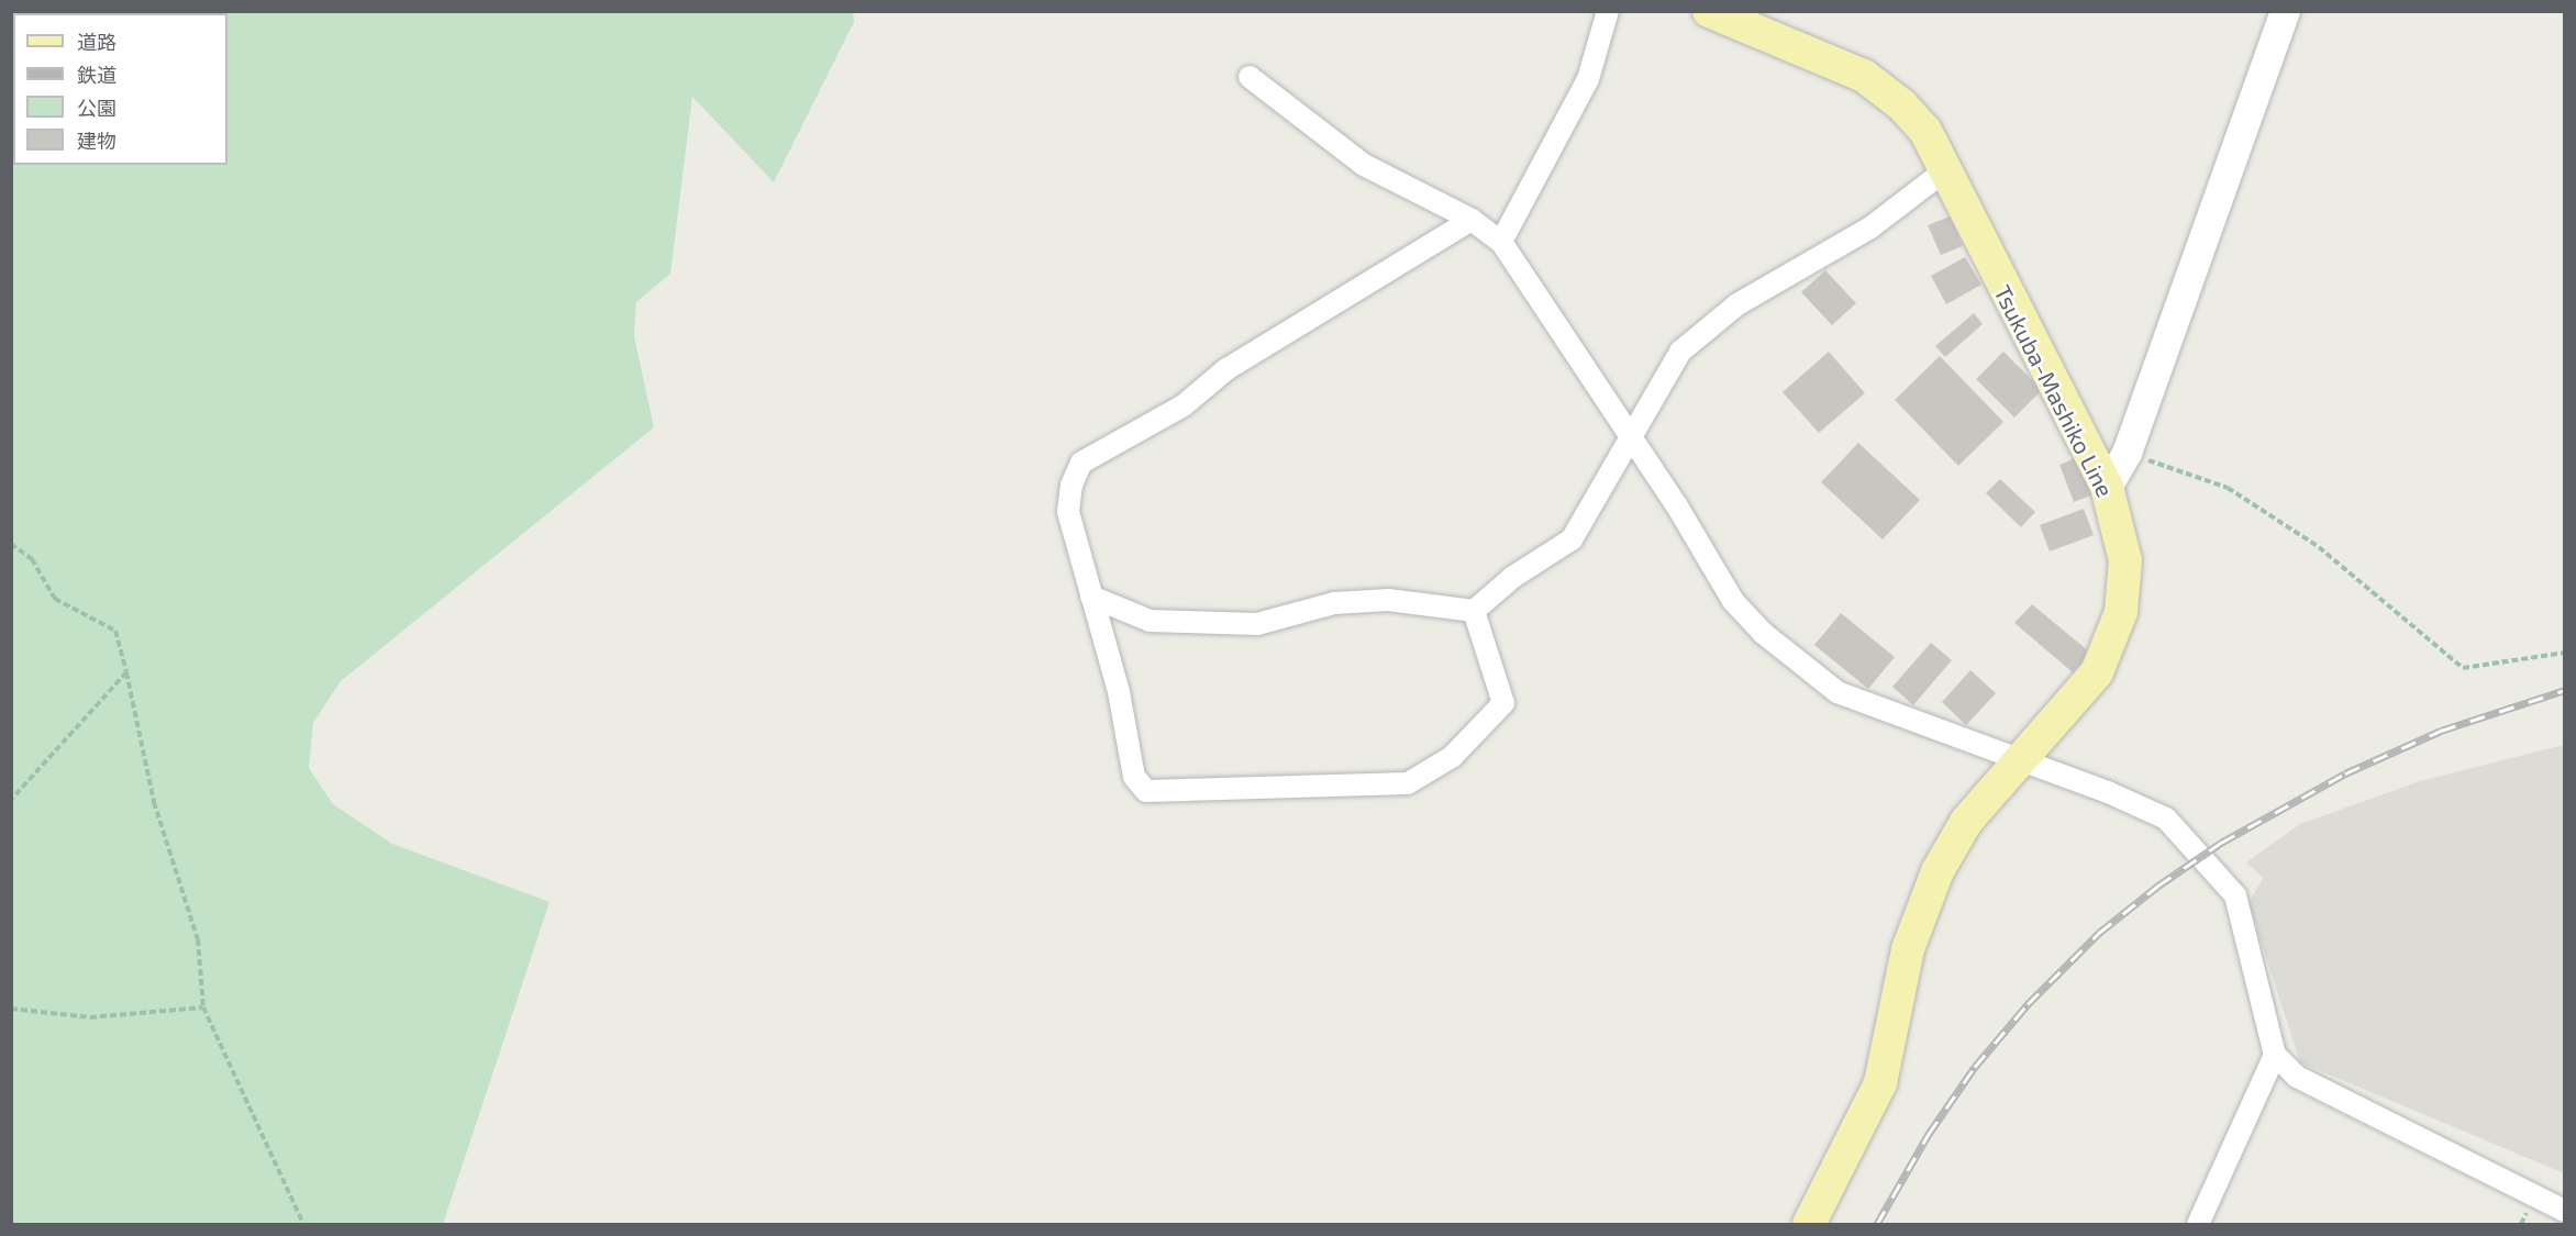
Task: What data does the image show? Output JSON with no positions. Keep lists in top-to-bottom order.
{
  "streets": {
    "main road": ["Tsukuba-Mashiko Line"]
  },
  "legend": [
    "道路",
    "鉄道",
    "公園",
    "建物"
  ]
}
